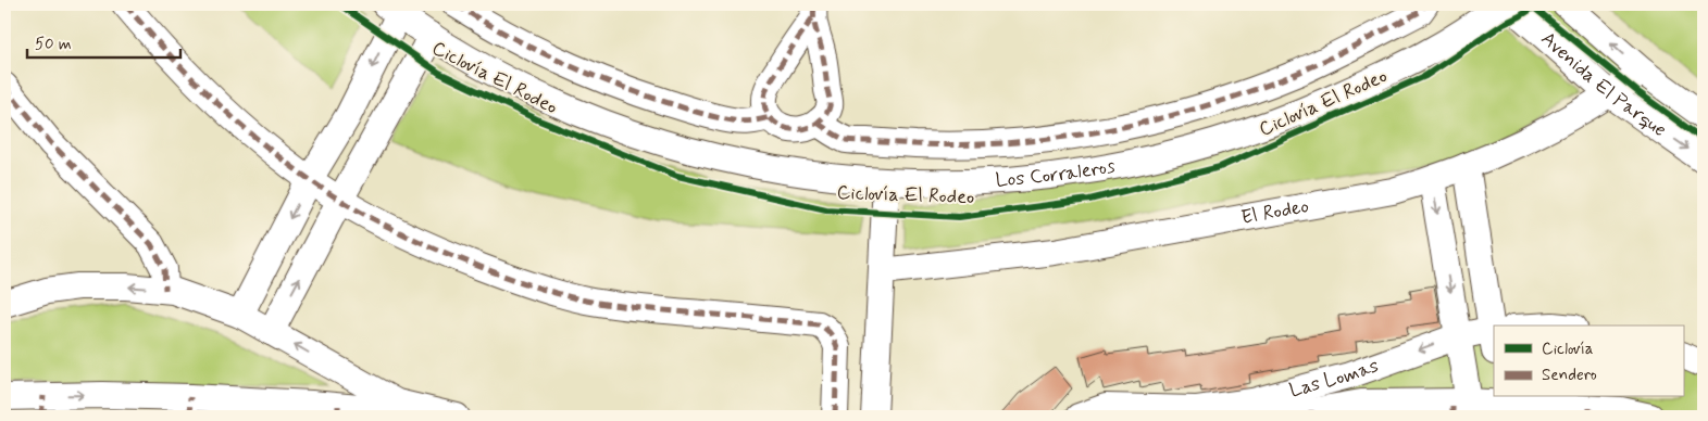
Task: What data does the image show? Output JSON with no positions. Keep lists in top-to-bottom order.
{
  "streets": {
    "street": [
      "Avenida El Parque",
      "Los Corraleros",
      "El Rodeo",
      "Las Lomas"
    ],
    "cycle path": ["Ciclovía El Rodeo"]
  },
  "crossings": [
    ["Avenida El Parque", "El Rodeo"]
  ],
  "legend": ["Ciclovía", "Sendero"],
  "scale_bar": "50 m"
}
